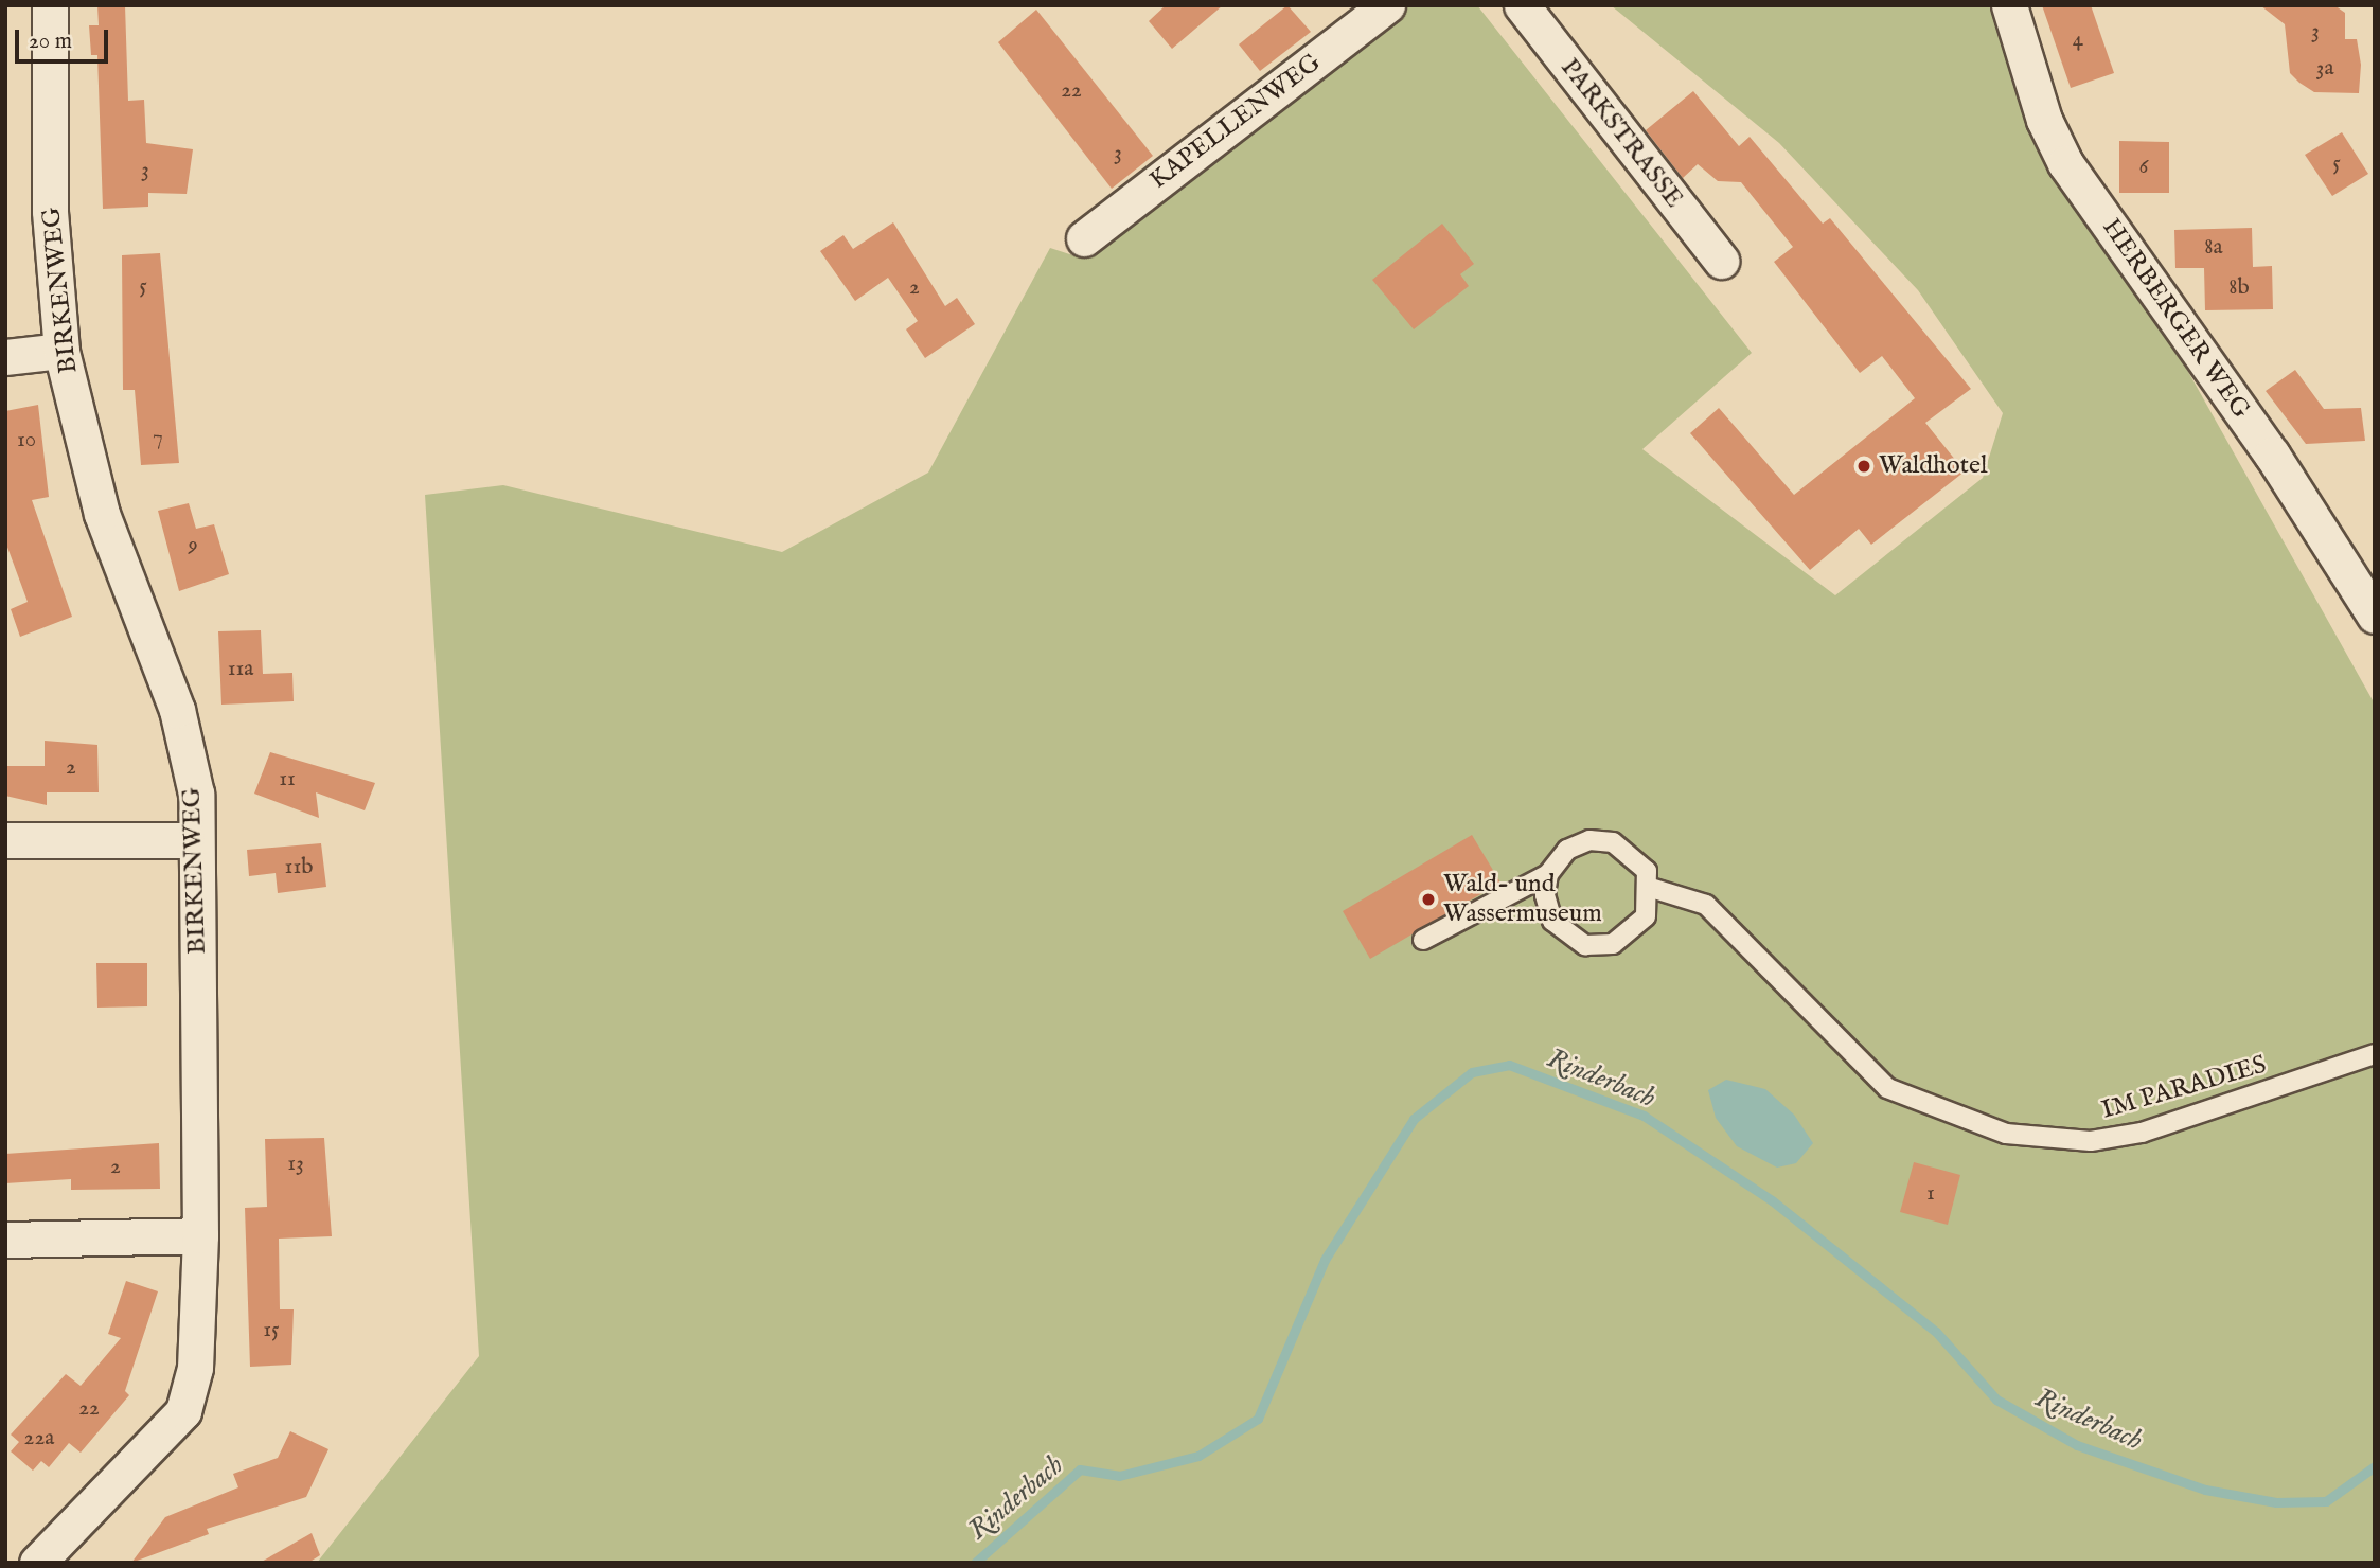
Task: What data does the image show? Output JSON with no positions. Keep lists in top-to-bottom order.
{
  "streets": {
    "street": [
      "KAPELLENWEG",
      "PARKSTRASSE",
      "BIRKENWEG",
      "HERBERGER WEG"
    ],
    "lane": ["IM PARADIES"]
  },
  "water": ["Rinderbach"],
  "places": ["Waldhotel", "Wald- und Wassermuseum"],
  "house_numbers": [
    "3",
    "4",
    "3a",
    "22",
    "3",
    "5",
    "6",
    "3",
    "8a",
    "5",
    "2",
    "8b",
    "7",
    "10",
    "9",
    "11a",
    "2",
    "11",
    "11b",
    "13",
    "2",
    "1",
    "15",
    "22",
    "22a"
  ],
  "scale_bar": "20 m"
}
